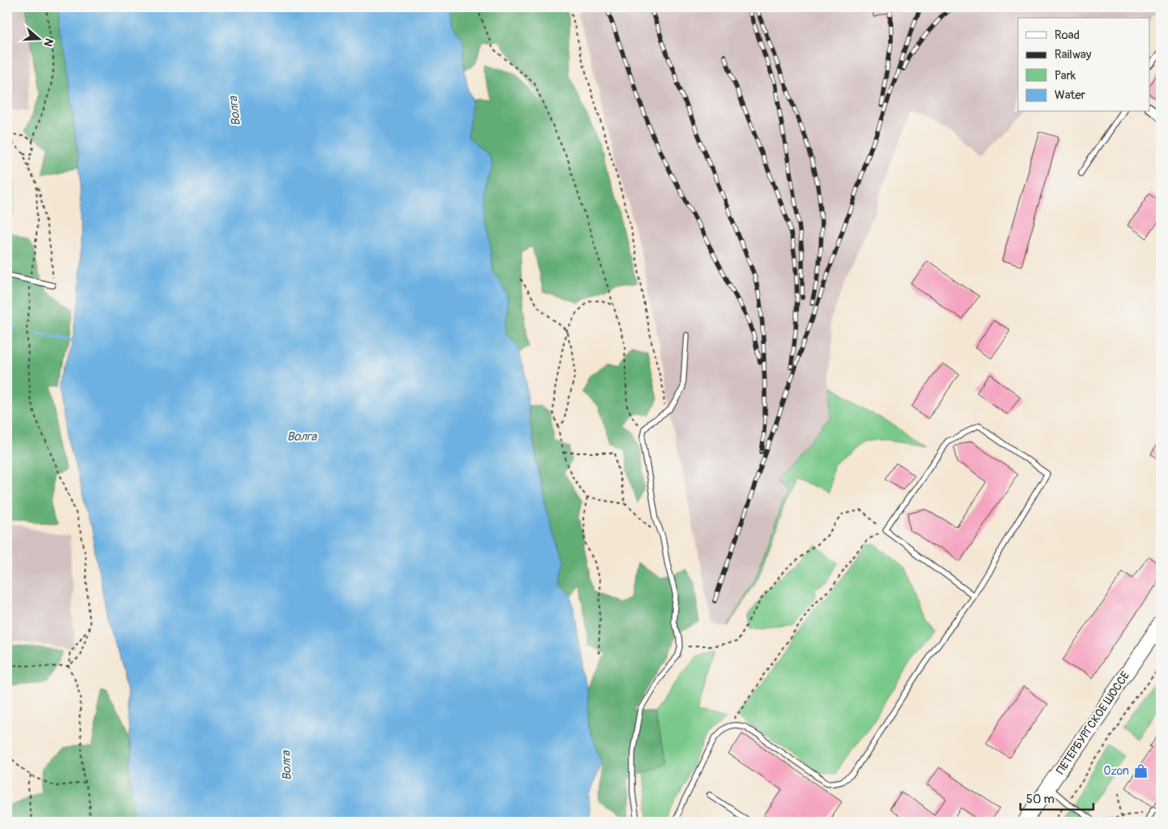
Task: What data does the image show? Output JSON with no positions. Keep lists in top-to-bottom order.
{
  "streets": {
    "main road": ["ПЕТЕРБУРГСКОЕ ШОССЕ"]
  },
  "water": ["Волга"],
  "places": {
    "shop": ["Ozon"]
  },
  "legend": [
    "Road",
    "Railway",
    "Park",
    "Water"
  ],
  "scale_bar": "50 m",
  "north": "right"
}
